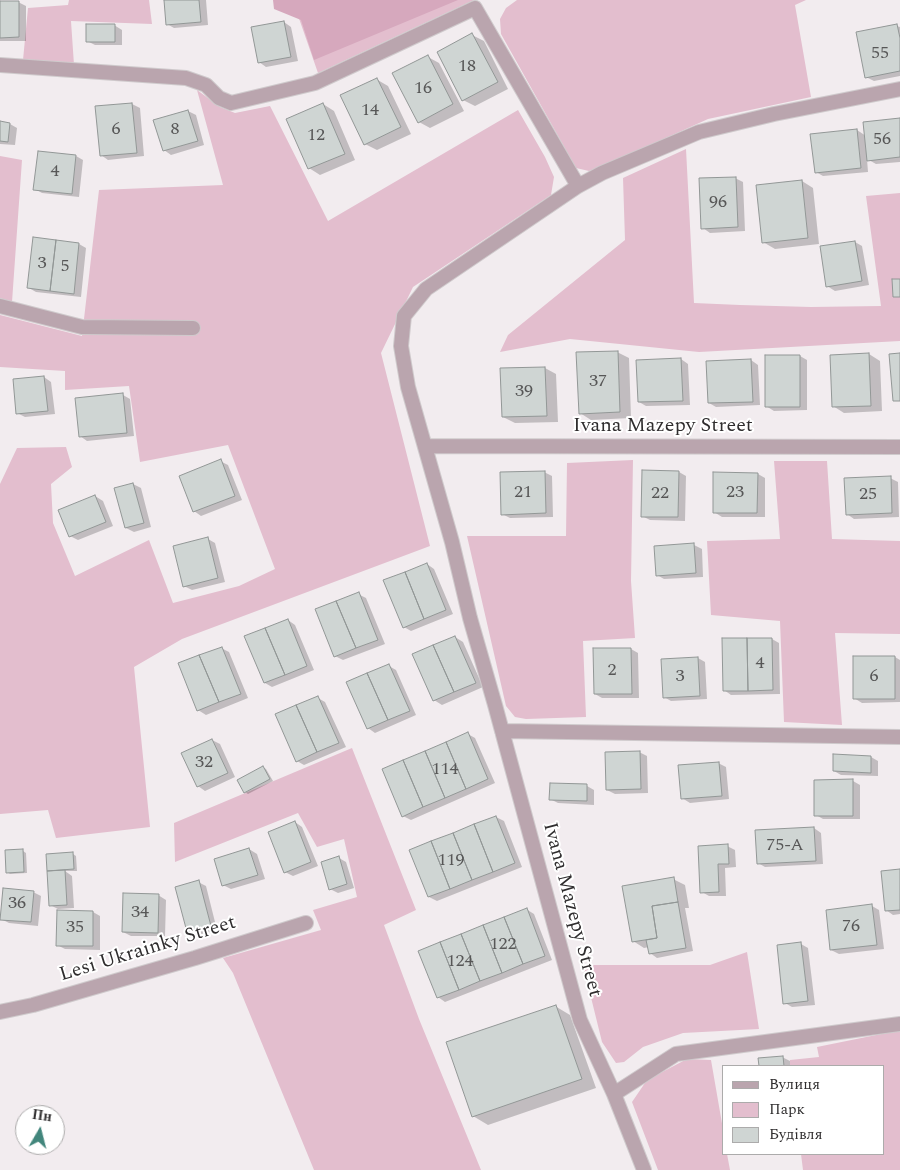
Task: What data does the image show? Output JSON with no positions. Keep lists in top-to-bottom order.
{
  "streets": {
    "street": ["Ivana Mazepy Street", "Lesi Ukrainky Street"]
  },
  "house_numbers": [
    "55",
    "18",
    "16",
    "14",
    "6",
    "8",
    "12",
    "56",
    "4",
    "96",
    "3",
    "5",
    "37",
    "39",
    "21",
    "23",
    "22",
    "25",
    "4",
    "2",
    "3",
    "6",
    "32",
    "114",
    "75-А",
    "119",
    "36",
    "34",
    "76",
    "35",
    "122",
    "124"
  ],
  "legend": ["Вулиця", "Парк", "Будівля"],
  "north": "top"
}
